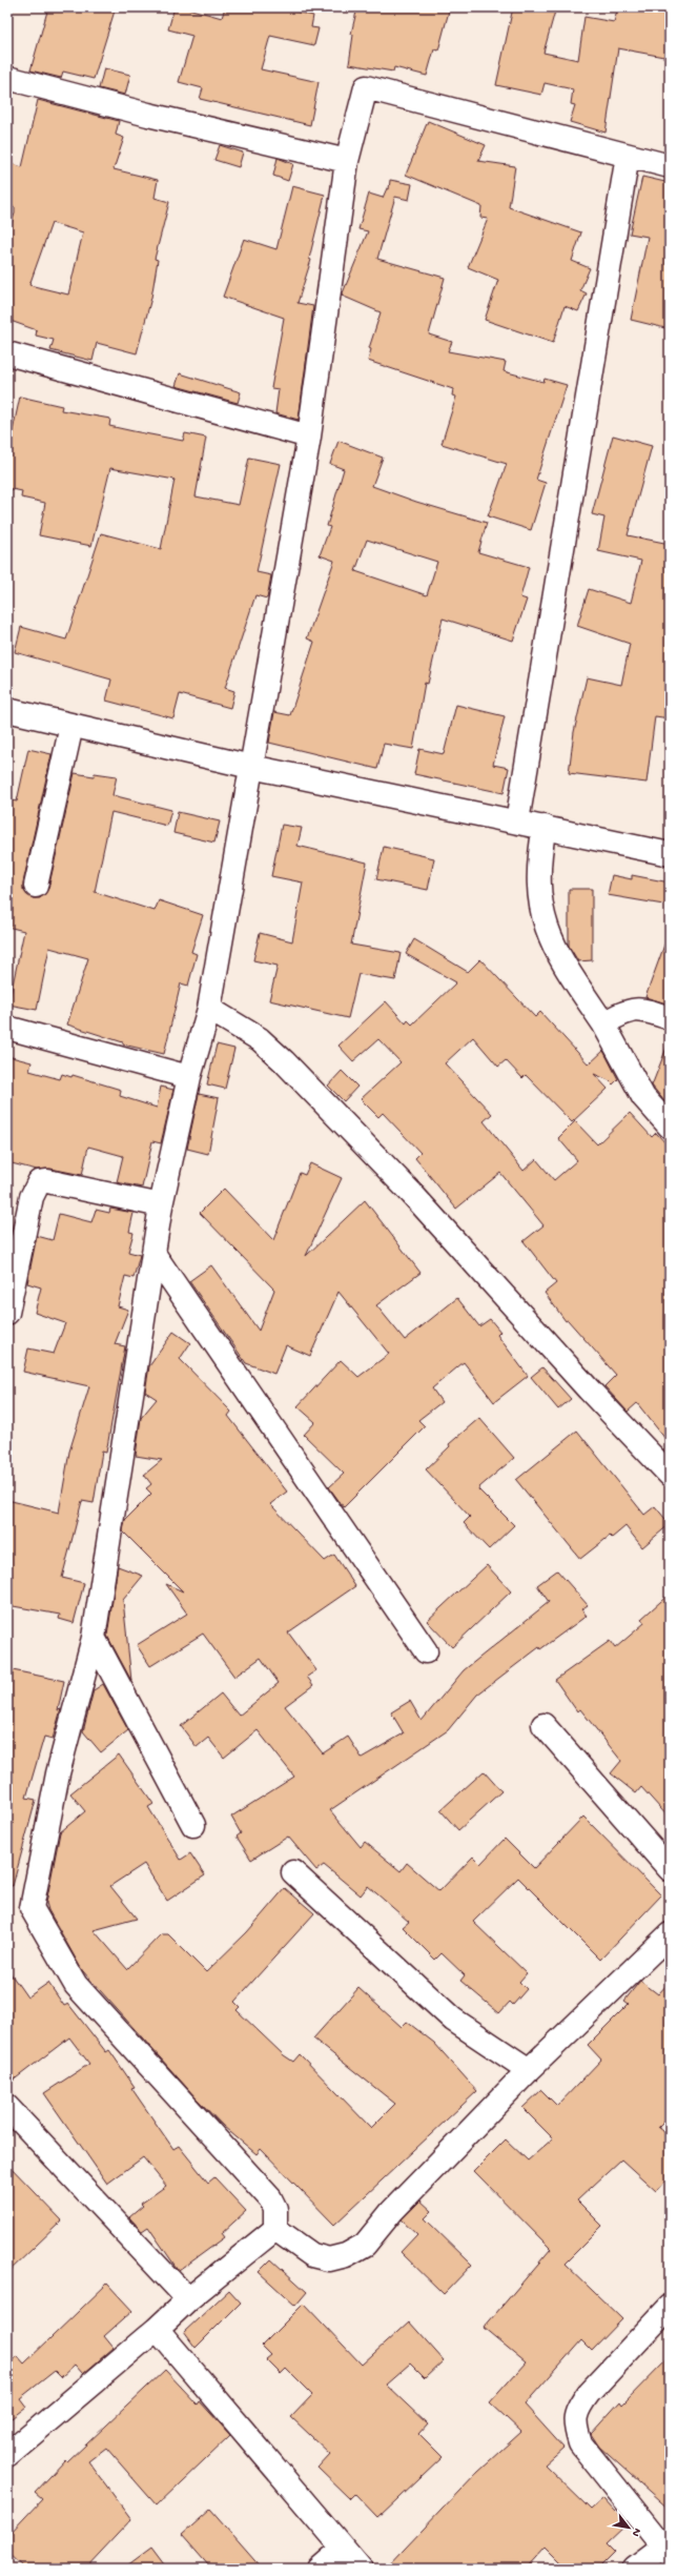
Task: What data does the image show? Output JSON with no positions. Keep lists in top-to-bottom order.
{
  "north": "bottom right"
}
